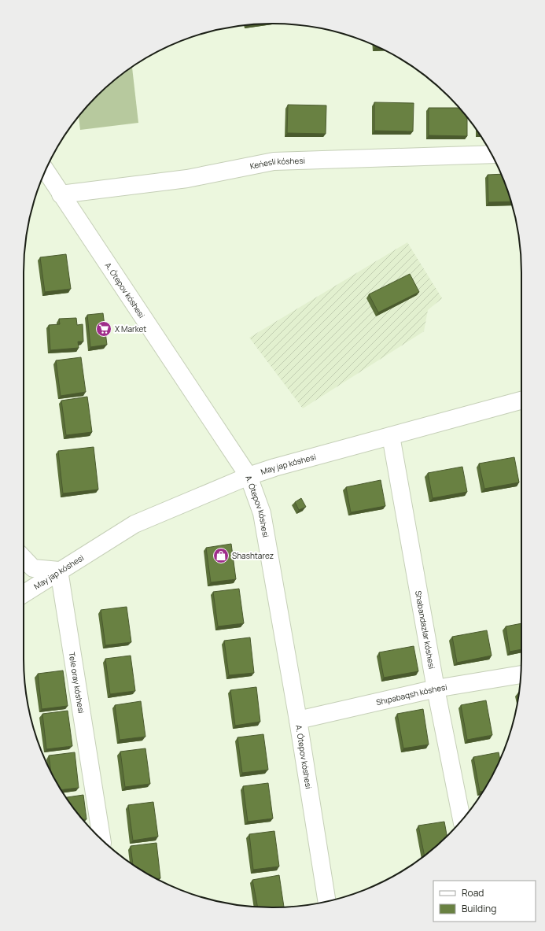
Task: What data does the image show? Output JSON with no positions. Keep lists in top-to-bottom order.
{
  "streets": {
    "street": [
      "Keńesli kóshesi",
      "A. Ótepov kóshesi",
      "May jap kóshesi",
      "Shabandazlar kóshesi",
      "Tele oray kóshesi",
      "Shıpabaqsh kóshesi"
    ]
  },
  "crossings": [
    ["Keńesli kóshesi", "A. Ótepov kóshesi"],
    ["A. Ótepov kóshesi", "May jap kóshesi"],
    ["A. Ótepov kóshesi", "Shıpabaqsh kóshesi"],
    ["May jap kóshesi", "Shabandazlar kóshesi"],
    ["May jap kóshesi", "Tele oray kóshesi"],
    ["Shabandazlar kóshesi", "Shıpabaqsh kóshesi"]
  ],
  "places": {
    "supermarket": ["X Market"],
    "shop": ["Shashtarez"]
  },
  "legend": ["Road", "Building"]
}
